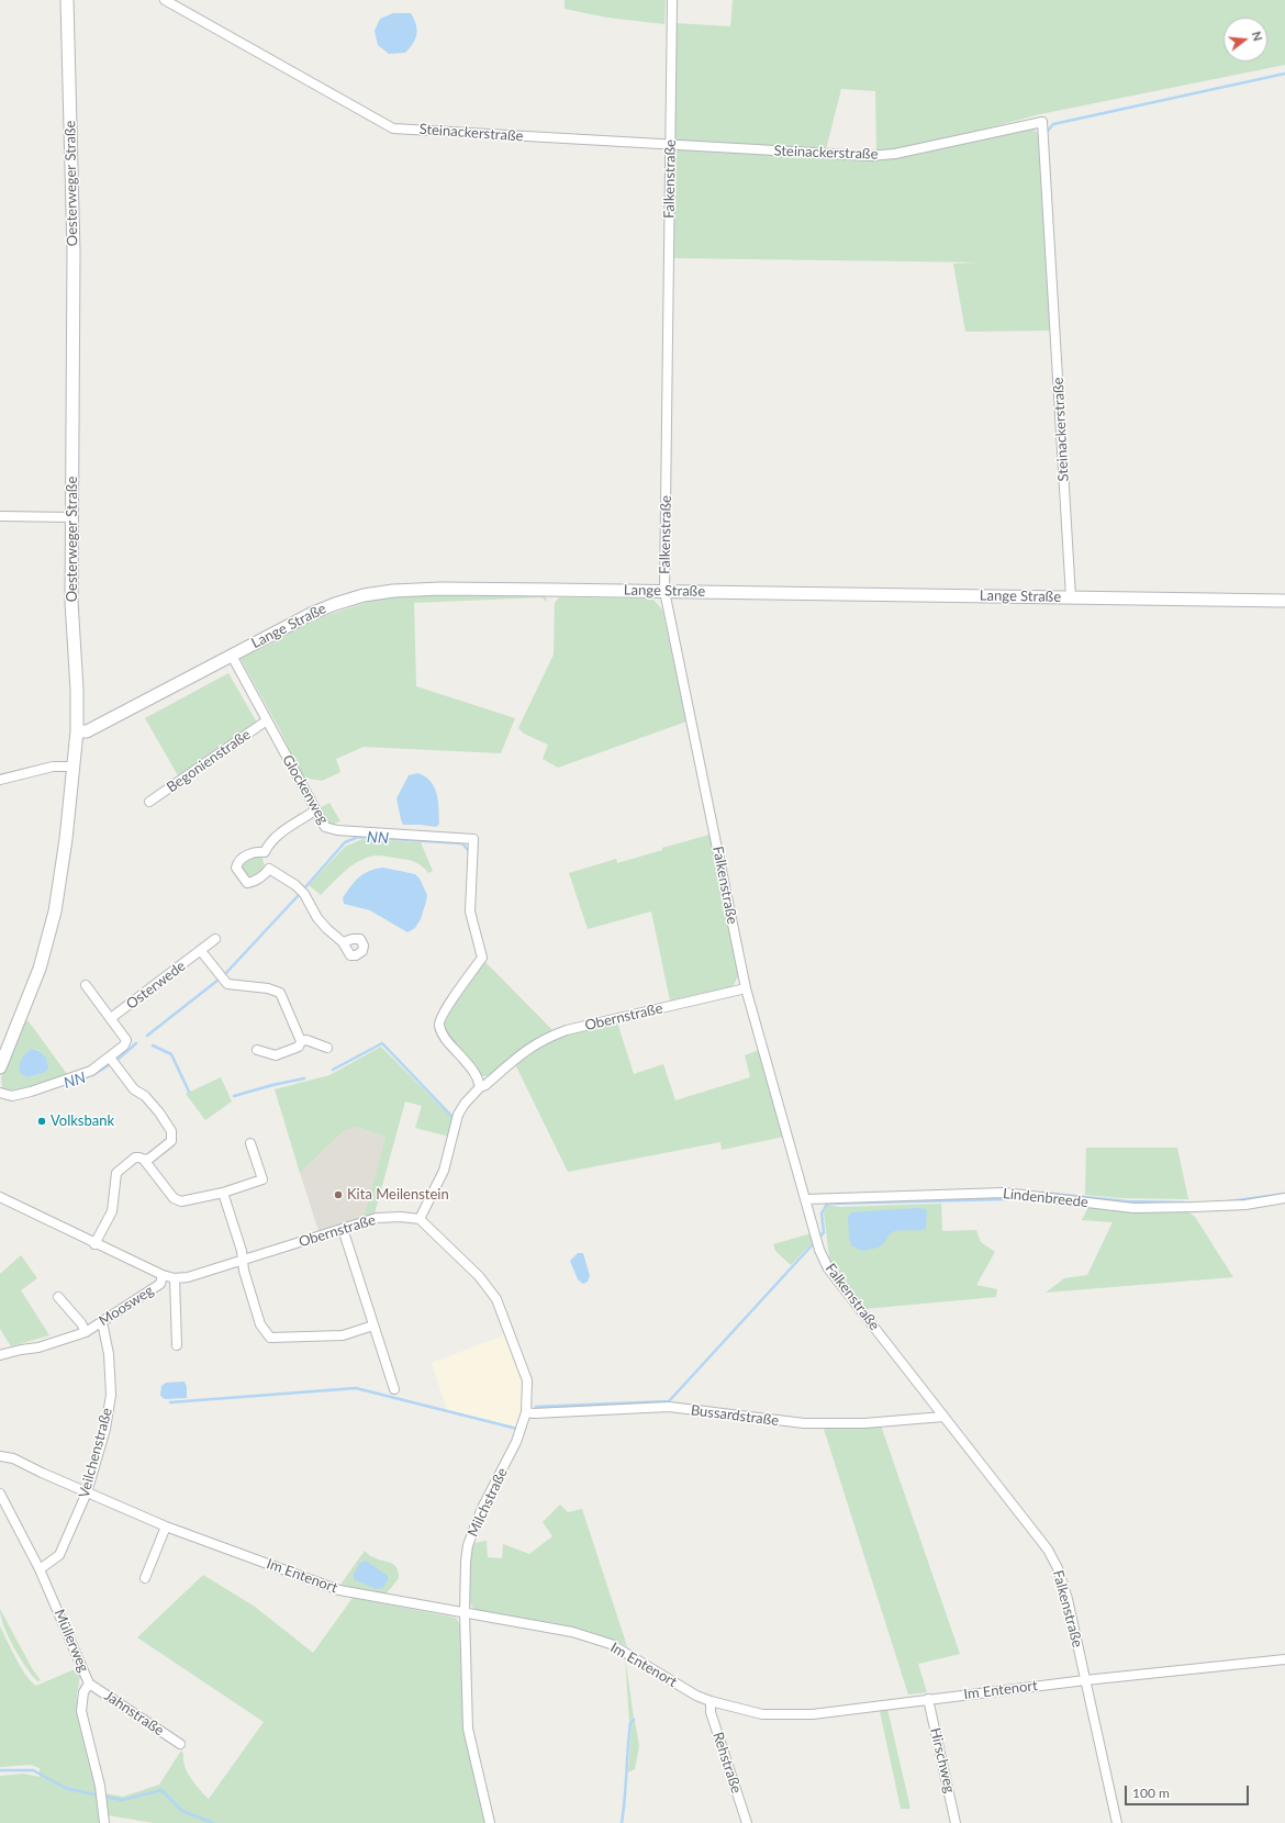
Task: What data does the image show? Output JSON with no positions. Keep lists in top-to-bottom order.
{
  "streets": {
    "street": [
      "Steinackerstraße",
      "Falkenstraße",
      "Oesterweger Straße",
      "Lange Straße",
      "Begonienstraße",
      "Glockenweg",
      "Osterwede",
      "Obernstraße",
      "Lindenbreede",
      "Moosweg",
      "Bussardstraße",
      "Veilchenstraße",
      "Milchstraße",
      "Im Entenort",
      "Müllerweg",
      "Jahnstraße",
      "Hirschweg",
      "Rehstraße"
    ]
  },
  "crossings": [
    ["Steinackerstraße", "Falkenstraße"],
    ["Steinackerstraße", "Lange Straße"],
    ["Falkenstraße", "Lange Straße"],
    ["Falkenstraße", "Obernstraße"],
    ["Falkenstraße", "Lindenbreede"],
    ["Falkenstraße", "Bussardstraße"],
    ["Falkenstraße", "Im Entenort"],
    ["Oesterweger Straße", "Lange Straße"],
    ["Lange Straße", "Glockenweg"],
    ["Begonienstraße", "Glockenweg"],
    ["Glockenweg", "Obernstraße"],
    ["Obernstraße", "Moosweg"],
    ["Obernstraße", "Milchstraße"],
    ["Moosweg", "Veilchenstraße"],
    ["Bussardstraße", "Milchstraße"],
    ["Veilchenstraße", "Im Entenort"],
    ["Veilchenstraße", "Müllerweg"],
    ["Milchstraße", "Im Entenort"],
    ["Im Entenort", "Hirschweg"],
    ["Im Entenort", "Rehstraße"],
    ["Müllerweg", "Jahnstraße"]
  ],
  "water": ["NN"],
  "places": ["Volksbank", "Kita Meilenstein"],
  "scale_bar": "100 m",
  "north": "right"
}
